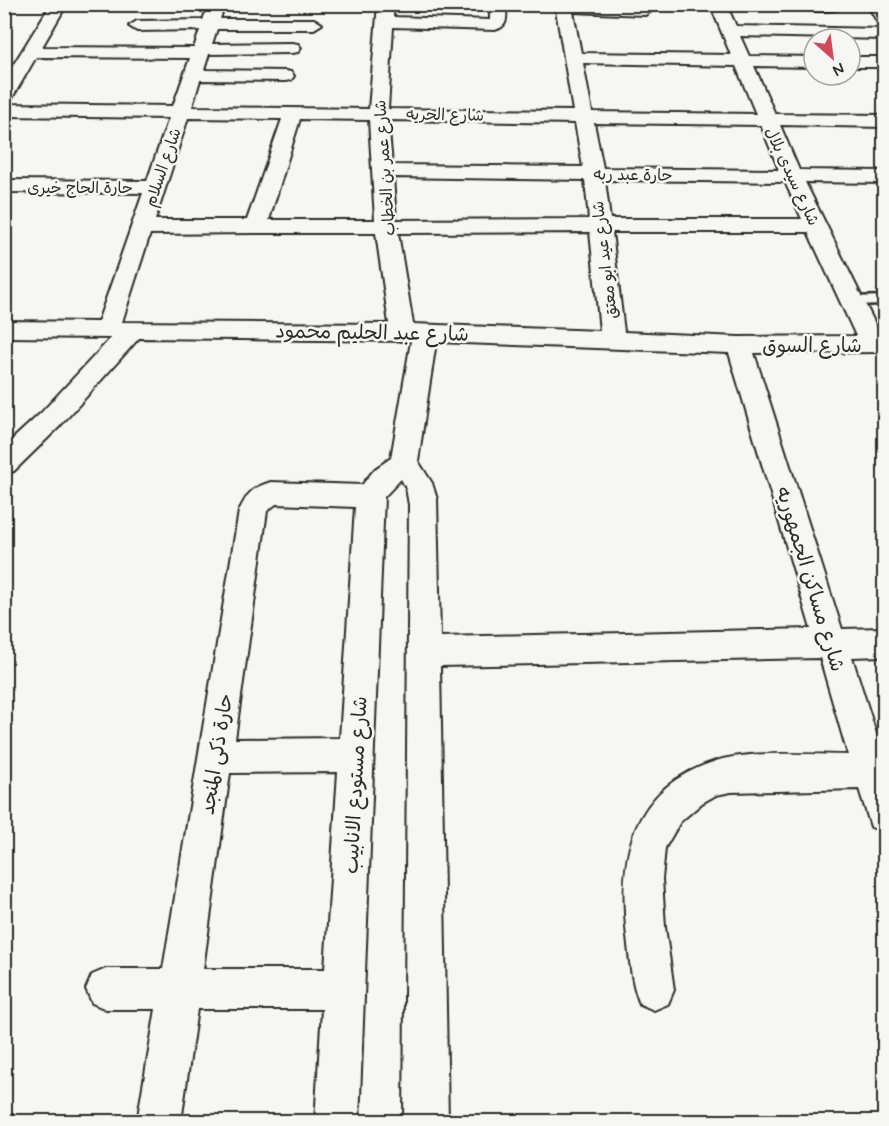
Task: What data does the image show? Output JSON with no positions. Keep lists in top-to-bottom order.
{
  "streets": {
    "street": [
      "شارع الحريه",
      "شارع السلام",
      "شارع عمر بن الخطاب",
      "حارة عبد ربه",
      "شارع سيدى بلال",
      "حارة الحاج خيرى",
      "شارع عيد ابو معتق",
      "شارع عبد الحليم محمود",
      "شارع السوق",
      "شارع مساكن الجمهوريه",
      "حارة ذكى المنجد",
      "شارع مستودع الانابيب"
    ]
  },
  "crossings": [
    ["شارع الحريه", "شارع السلام"],
    ["شارع الحريه", "شارع عمر بن الخطاب"],
    ["شارع الحريه", "شارع سيدى بلال"],
    ["شارع الحريه", "شارع عيد ابو معتق"],
    ["شارع السلام", "حارة الحاج خيرى"],
    ["شارع السلام", "شارع عبد الحليم محمود"],
    ["شارع عمر بن الخطاب", "حارة عبد ربه"],
    ["شارع عمر بن الخطاب", "شارع عبد الحليم محمود"],
    ["حارة عبد ربه", "شارع سيدى بلال"],
    ["حارة عبد ربه", "شارع عيد ابو معتق"],
    ["شارع سيدى بلال", "شارع السوق"],
    ["شارع عيد ابو معتق", "شارع عبد الحليم محمود"],
    ["شارع عبد الحليم محمود", "شارع السوق"],
    ["شارع عبد الحليم محمود", "شارع مساكن الجمهوريه"],
    ["شارع السوق", "شارع مساكن الجمهوريه"],
    ["حارة ذكى المنجد", "شارع مستودع الانابيب"]
  ],
  "north": "bottom right"
}
